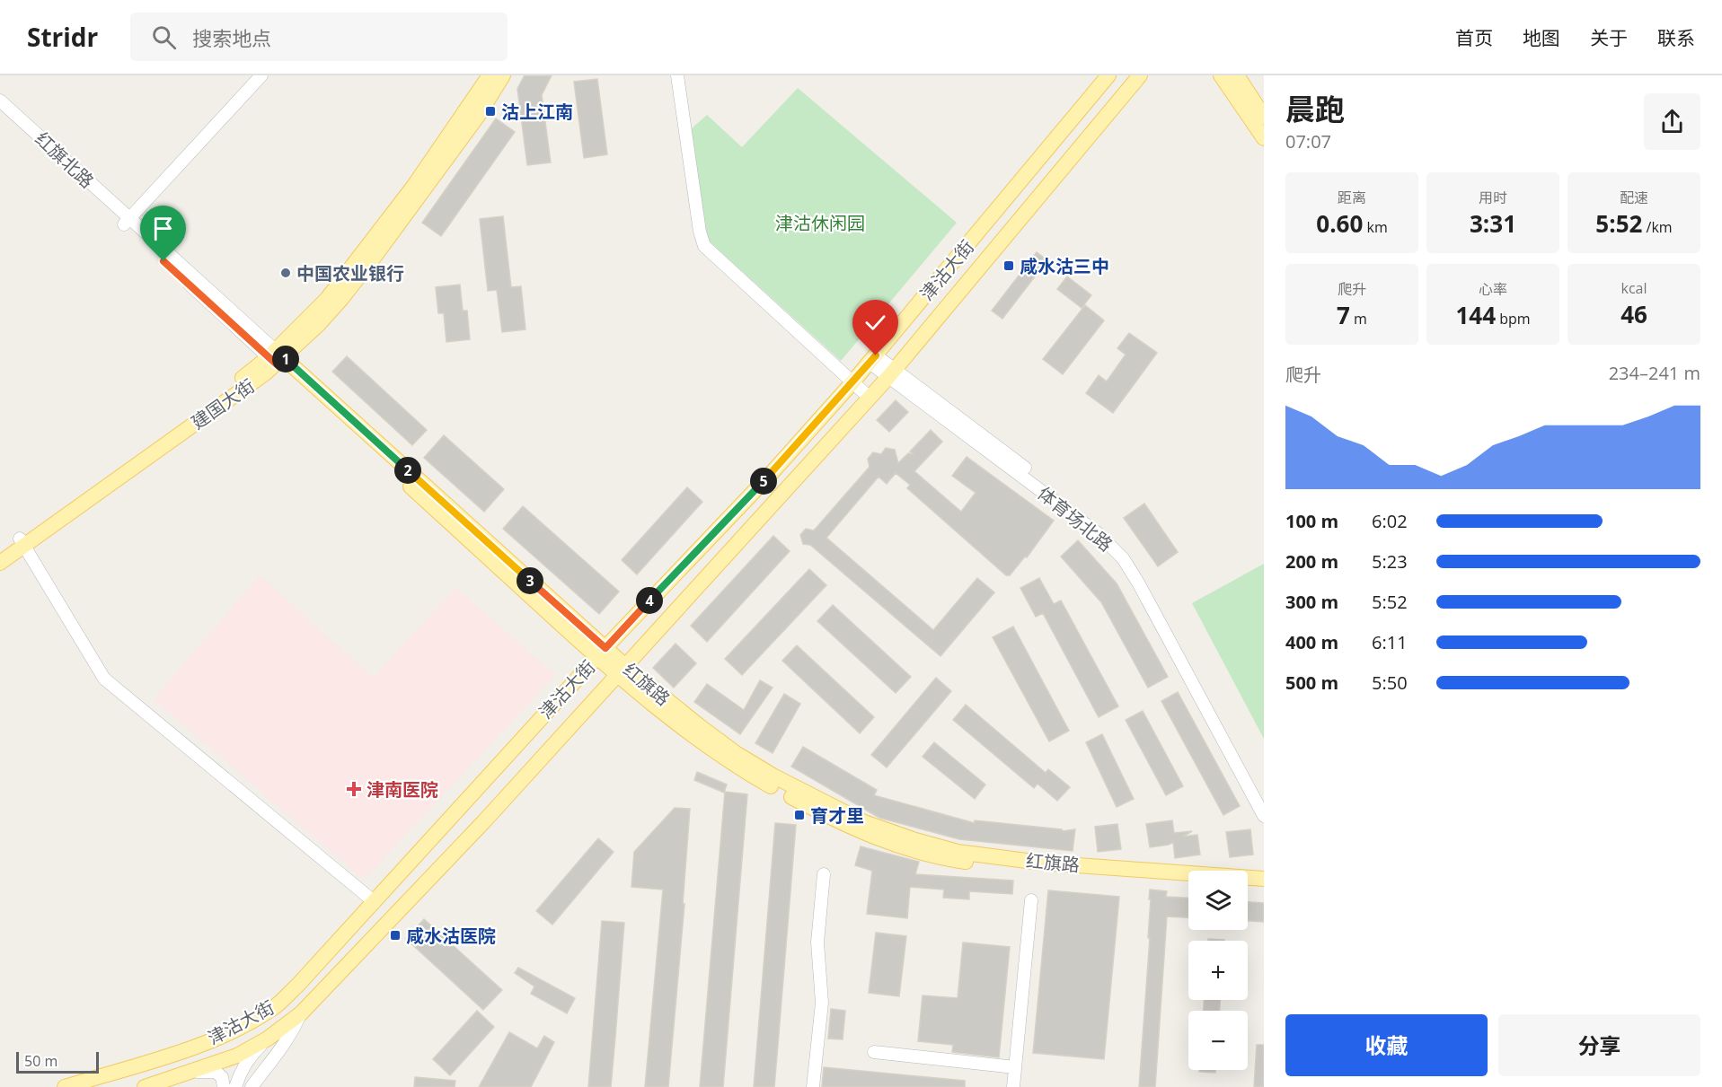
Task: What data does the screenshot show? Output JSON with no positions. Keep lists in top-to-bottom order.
{
  "streets": {
    "main road": ["津沽大街", "建国大街", "红旗路"],
    "street": ["红旗北路", "体育场北路"]
  },
  "crossings": [
    ["红旗北路", "红旗路"],
    ["津沽大街", "体育场北路"],
    ["津沽大街", "红旗路"],
    ["建国大街", "红旗路"]
  ],
  "parks": ["津沽休闲园"],
  "places": {
    "transit": [
      "沽上江南",
      "咸水沽三中",
      "育才里",
      "咸水沽医院"
    ],
    "other": ["中国农业银行"],
    "health": ["津南医院"]
  },
  "scale_bar": "50 m",
  "page": {
    "header": "Stridr",
    "search": "搜索地点",
    "nav": [
      "首页",
      "地图",
      "关于",
      "联系"
    ],
    "heading": ["晨跑", "07:07"],
    "stats": [
      ["距离", "0.60 km"],
      ["用时", "3:31"],
      ["配速", "5:52 /km"],
      ["爬升", "7 m"],
      ["心率", "144 bpm"],
      ["kcal", "46"]
    ],
    "pins": [
      "1",
      "2",
      "5",
      "3",
      "4"
    ],
    "chart": ["爬升", "234–241 m"],
    "list": [
      {
        "name": "100 m",
        "note": "6:02"
      },
      {
        "name": "200 m",
        "note": "5:23"
      },
      {
        "name": "300 m",
        "note": "5:52"
      },
      {
        "name": "400 m",
        "note": "6:11"
      },
      {
        "name": "500 m",
        "note": "5:50"
      }
    ],
    "map_buttons": ["+", "−"],
    "buttons": ["收藏", "分享"],
    "scale": "50 m"
  }
}
